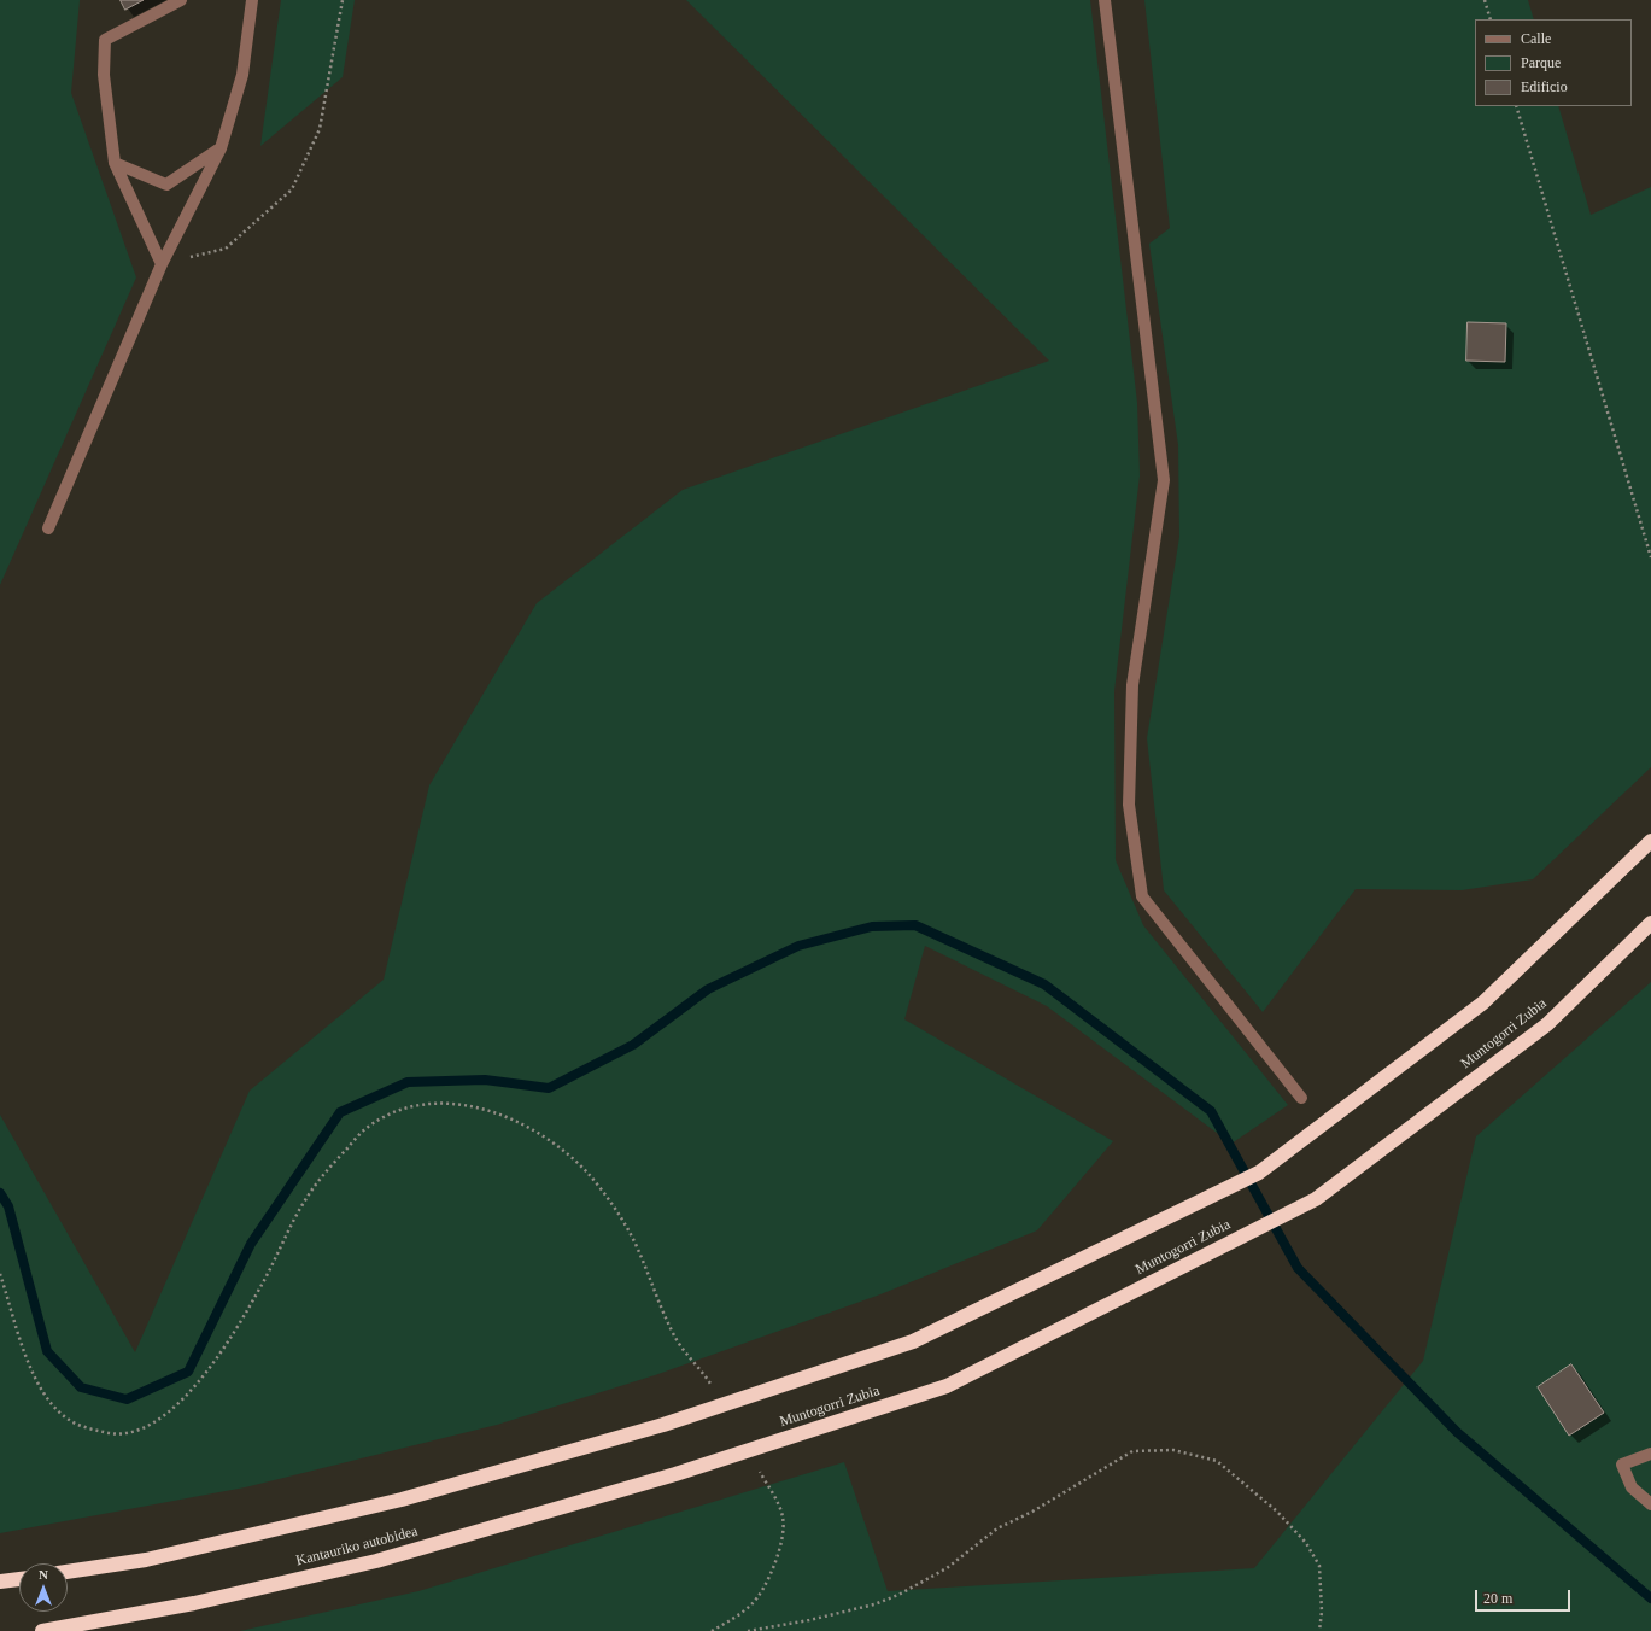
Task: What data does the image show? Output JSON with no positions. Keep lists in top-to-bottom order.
{
  "streets": {
    "highway": ["Muntogorri Zubia", "Kantauriko autobidea"]
  },
  "crossings": [
    ["Muntogorri Zubia", "Kantauriko autobidea"]
  ],
  "legend": ["Calle", "Parque", "Edificio"],
  "scale_bar": "20 m",
  "north": "top"
}
